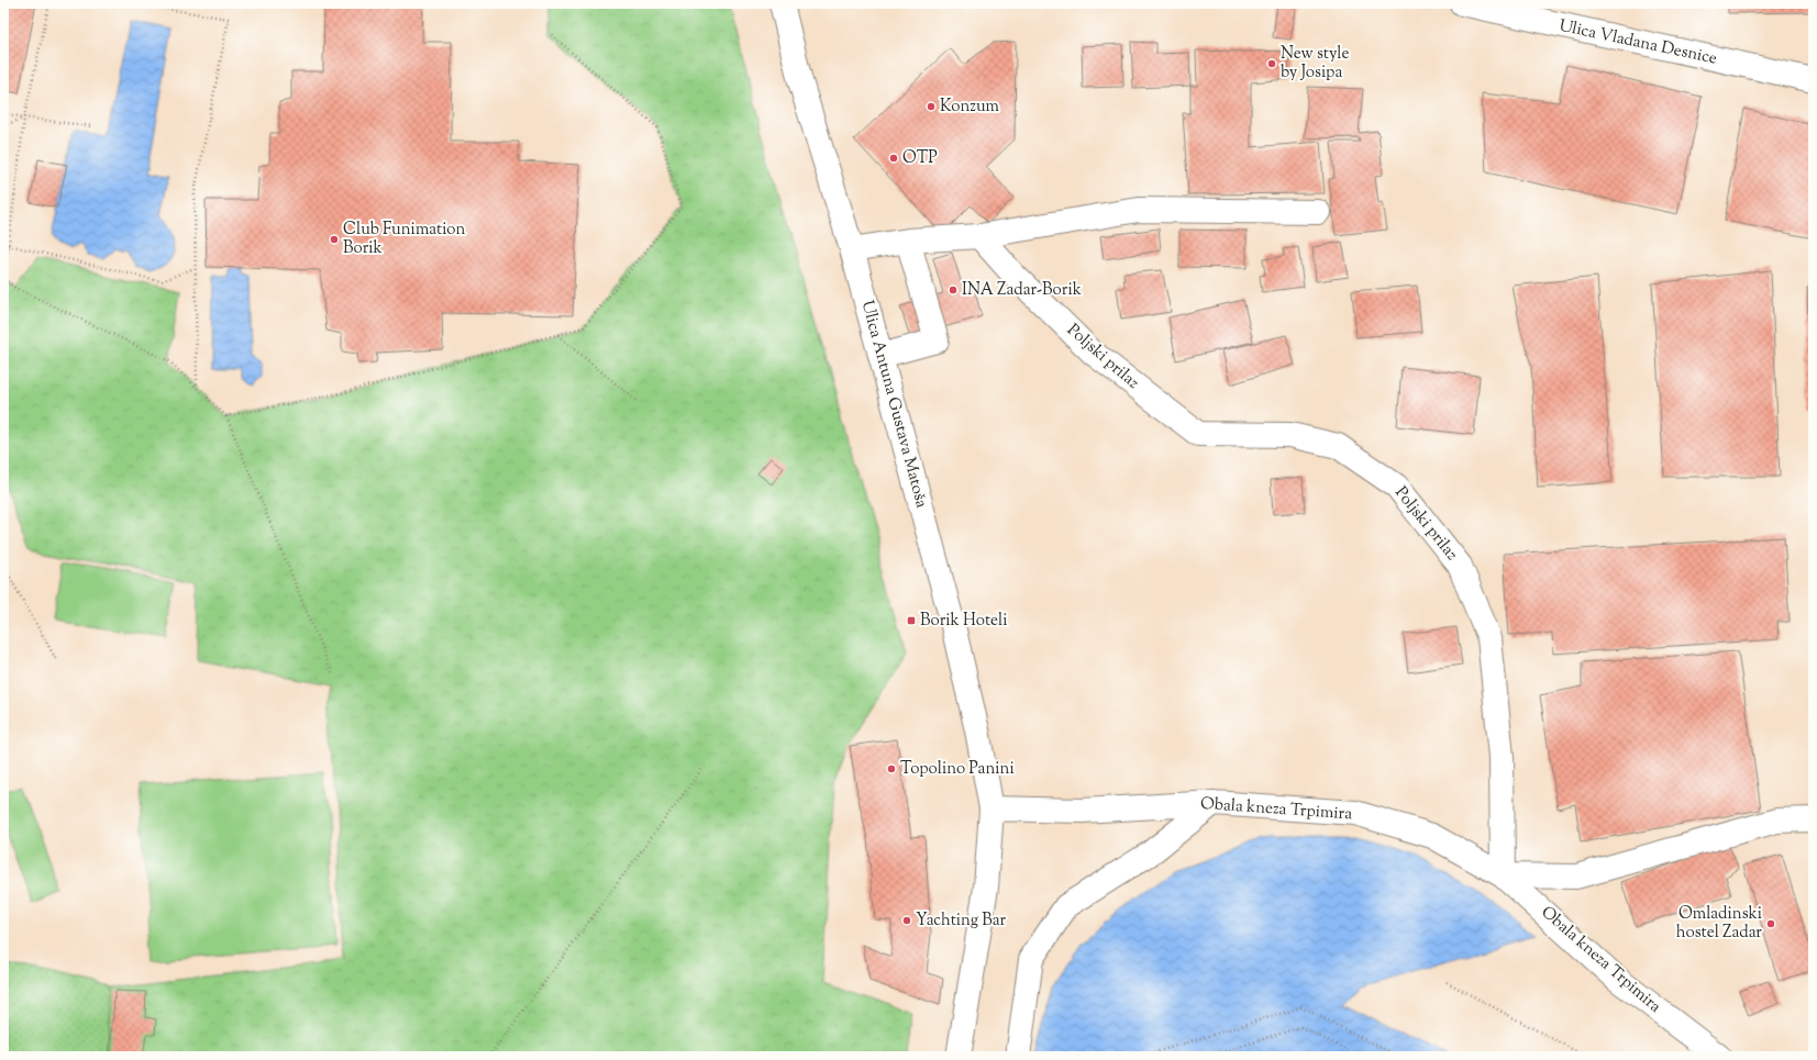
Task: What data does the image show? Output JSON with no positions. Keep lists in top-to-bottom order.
{
  "streets": {
    "street": [
      "Ulica Vladana Desnice",
      "Poljski prilaz",
      "Ulica Antuna Gustava Matoša",
      "Obala kneza Trpimira"
    ]
  },
  "crossings": [
    ["Poljski prilaz", "Obala kneza Trpimira"],
    ["Ulica Antuna Gustava Matoša", "Obala kneza Trpimira"]
  ],
  "places": {
    "other": [
      "New style by Josipa",
      "Konzum",
      "OTP",
      "Club Funimation Borik",
      "INA Zadar-Borik",
      "Topolino Panini",
      "Yachting Bar",
      "Omladinski hostel Zadar"
    ],
    "transit": ["Borik Hoteli"]
  }
}
